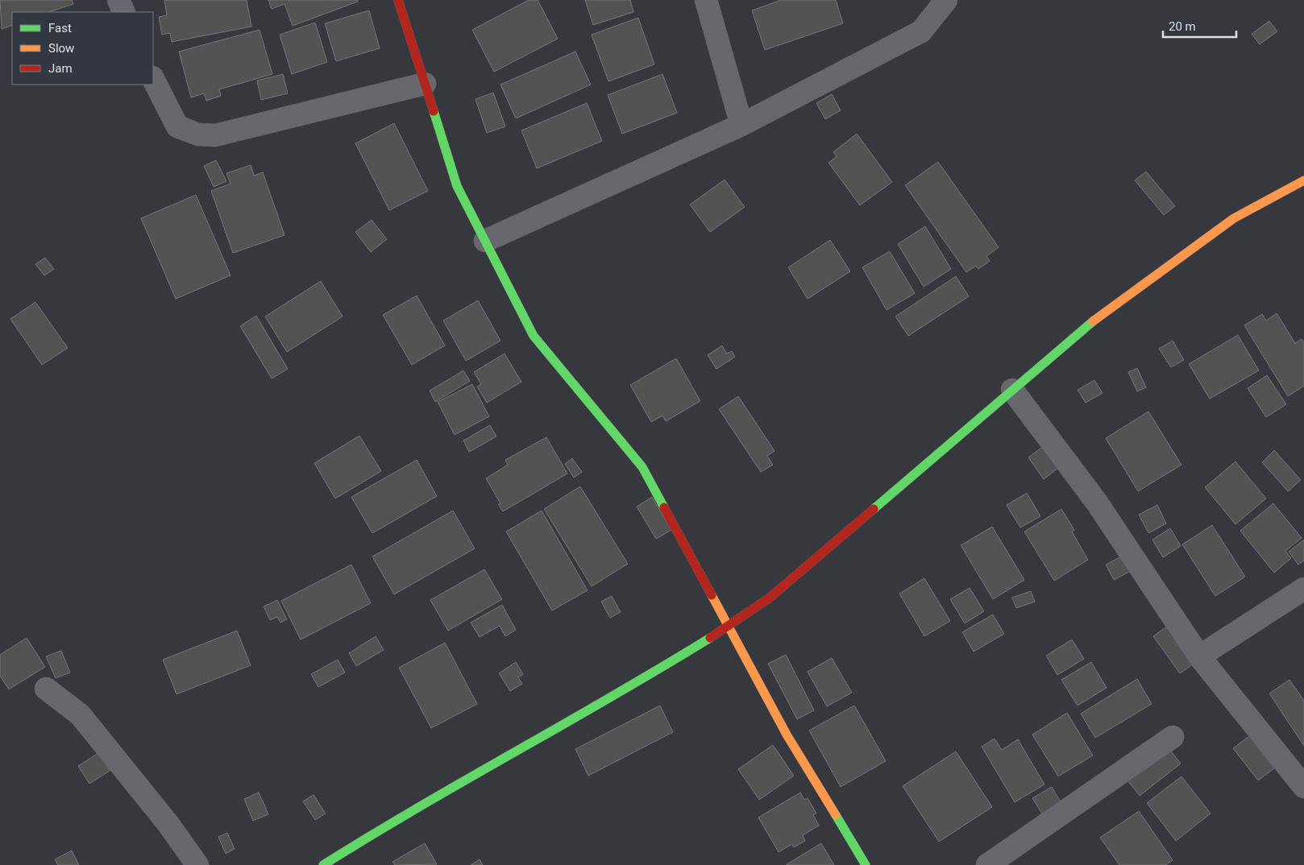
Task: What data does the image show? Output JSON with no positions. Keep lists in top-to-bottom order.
{
  "legend": ["Fast", "Slow", "Jam"],
  "scale_bar": "20 m"
}
